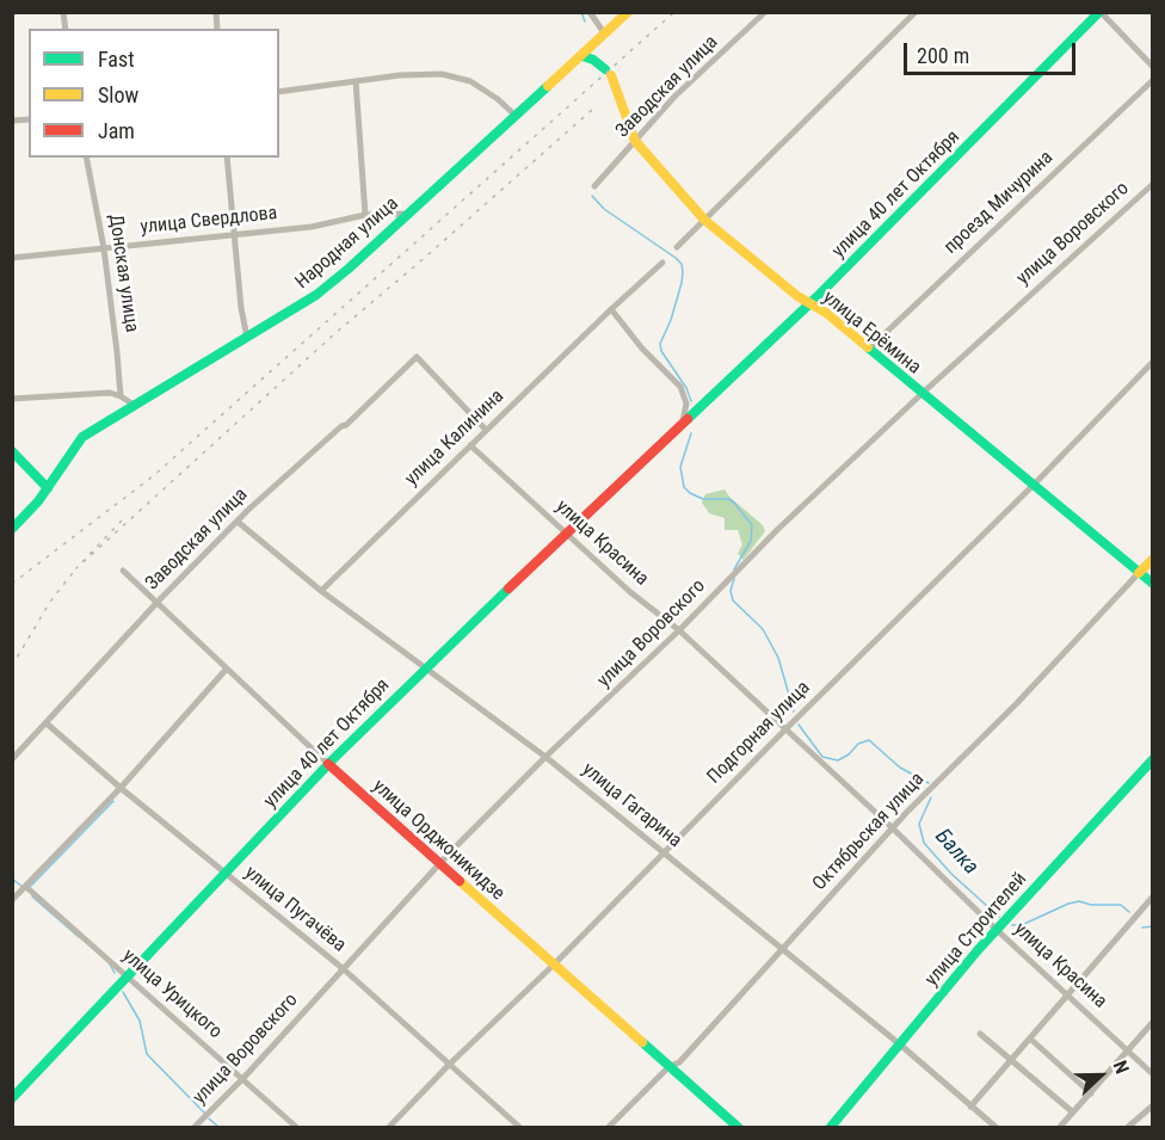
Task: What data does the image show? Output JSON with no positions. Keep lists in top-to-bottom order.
{
  "streets": {
    "street": [
      "Заводская улица",
      "улица 40 лет Октября",
      "проезд Мичурина",
      "улица Свердлова",
      "улица Воровского",
      "Народная улица",
      "Донская улица",
      "улица Ерёмина",
      "улица Калинина",
      "улица Красина",
      "Подгорная улица",
      "улица Гагарина",
      "Октябрьская улица",
      "улица Орджоникидзе",
      "улица Пугачёва",
      "улица Строителей",
      "улица Урицкого"
    ]
  },
  "crossings": [
    ["Заводская улица", "улица Ерёмина"],
    ["Заводская улица", "улица Калинина"],
    ["Заводская улица", "улица Гагарина"],
    ["Заводская улица", "улица Орджоникидзе"],
    ["Заводская улица", "улица Пугачёва"],
    ["улица 40 лет Октября", "улица Ерёмина"],
    ["улица 40 лет Октября", "улица Красина"],
    ["улица 40 лет Октября", "улица Гагарина"],
    ["улица 40 лет Октября", "улица Орджоникидзе"],
    ["улица 40 лет Октября", "улица Пугачёва"],
    ["улица 40 лет Октября", "улица Урицкого"],
    ["проезд Мичурина", "улица Ерёмина"],
    ["улица Свердлова", "Народная улица"],
    ["улица Свердлова", "Донская улица"],
    ["улица Воровского", "улица Ерёмина"],
    ["улица Воровского", "улица Красина"],
    ["улица Воровского", "улица Гагарина"],
    ["улица Воровского", "улица Орджоникидзе"],
    ["улица Воровского", "улица Пугачёва"],
    ["улица Воровского", "улица Урицкого"],
    ["Народная улица", "улица Ерёмина"],
    ["улица Ерёмина", "Подгорная улица"],
    ["улица Ерёмина", "Октябрьская улица"],
    ["улица Калинина", "улица Красина"],
    ["улица Калинина", "улица Гагарина"],
    ["улица Красина", "Подгорная улица"],
    ["улица Красина", "Октябрьская улица"],
    ["улица Красина", "улица Строителей"],
    ["Подгорная улица", "улица Гагарина"],
    ["Подгорная улица", "улица Орджоникидзе"],
    ["Подгорная улица", "улица Пугачёва"],
    ["улица Гагарина", "Октябрьская улица"],
    ["улица Гагарина", "улица Строителей"],
    ["Октябрьская улица", "улица Орджоникидзе"]
  ],
  "water": ["Балка"],
  "legend": ["Fast", "Slow", "Jam"],
  "scale_bar": "200 m",
  "north": "right"
}
